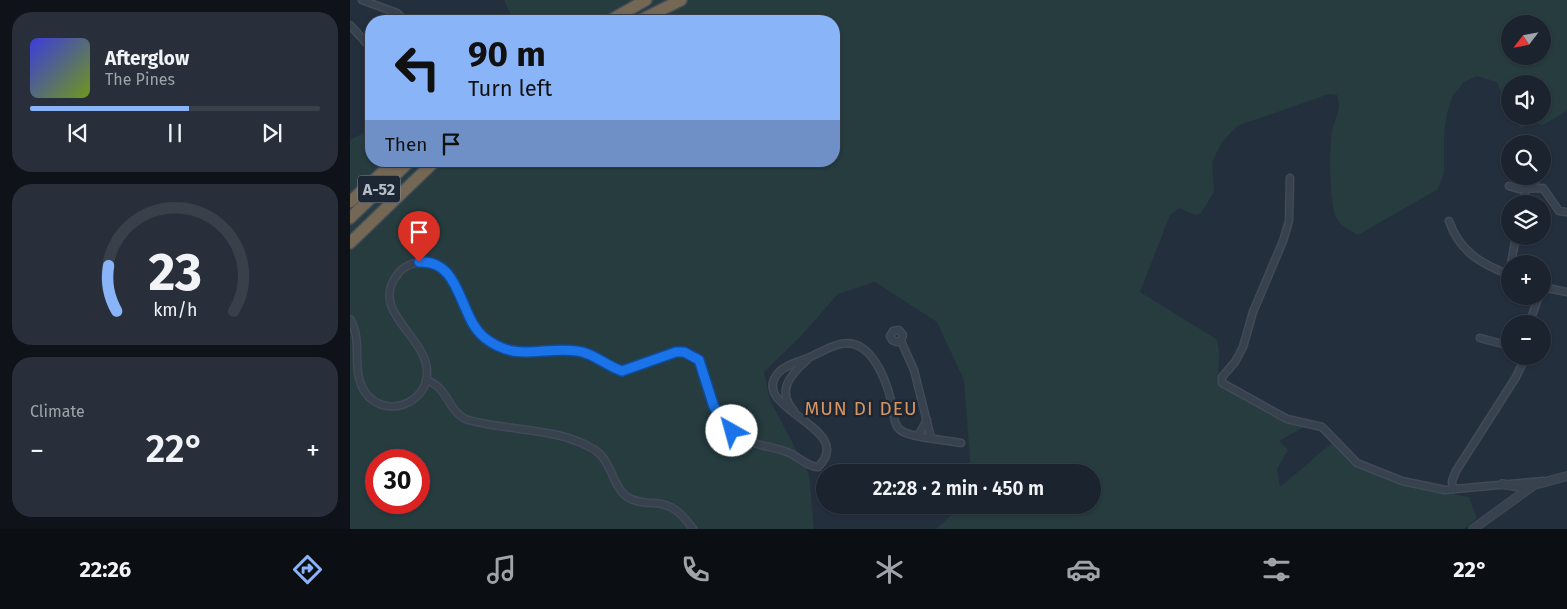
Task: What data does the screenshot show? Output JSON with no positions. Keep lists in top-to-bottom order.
{
  "streets": {
    "highway": ["A-52"]
  },
  "districts": ["MUN DI DEU"],
  "north": "bottom left",
  "page": {
    "map_buttons": ["+", "−"],
    "turn": ["90 m", "Turn left"],
    "song": ["Afterglow", "The Pines"],
    "then": "Then",
    "tile": "Climate",
    "heat": ["−", "22°", "+"],
    "limit": "30",
    "trip": "22:28 · 2 min · 450 m",
    "tabs": ["22:26", "22°"],
    "gauge": ["23", "km/h"]
  }
}
